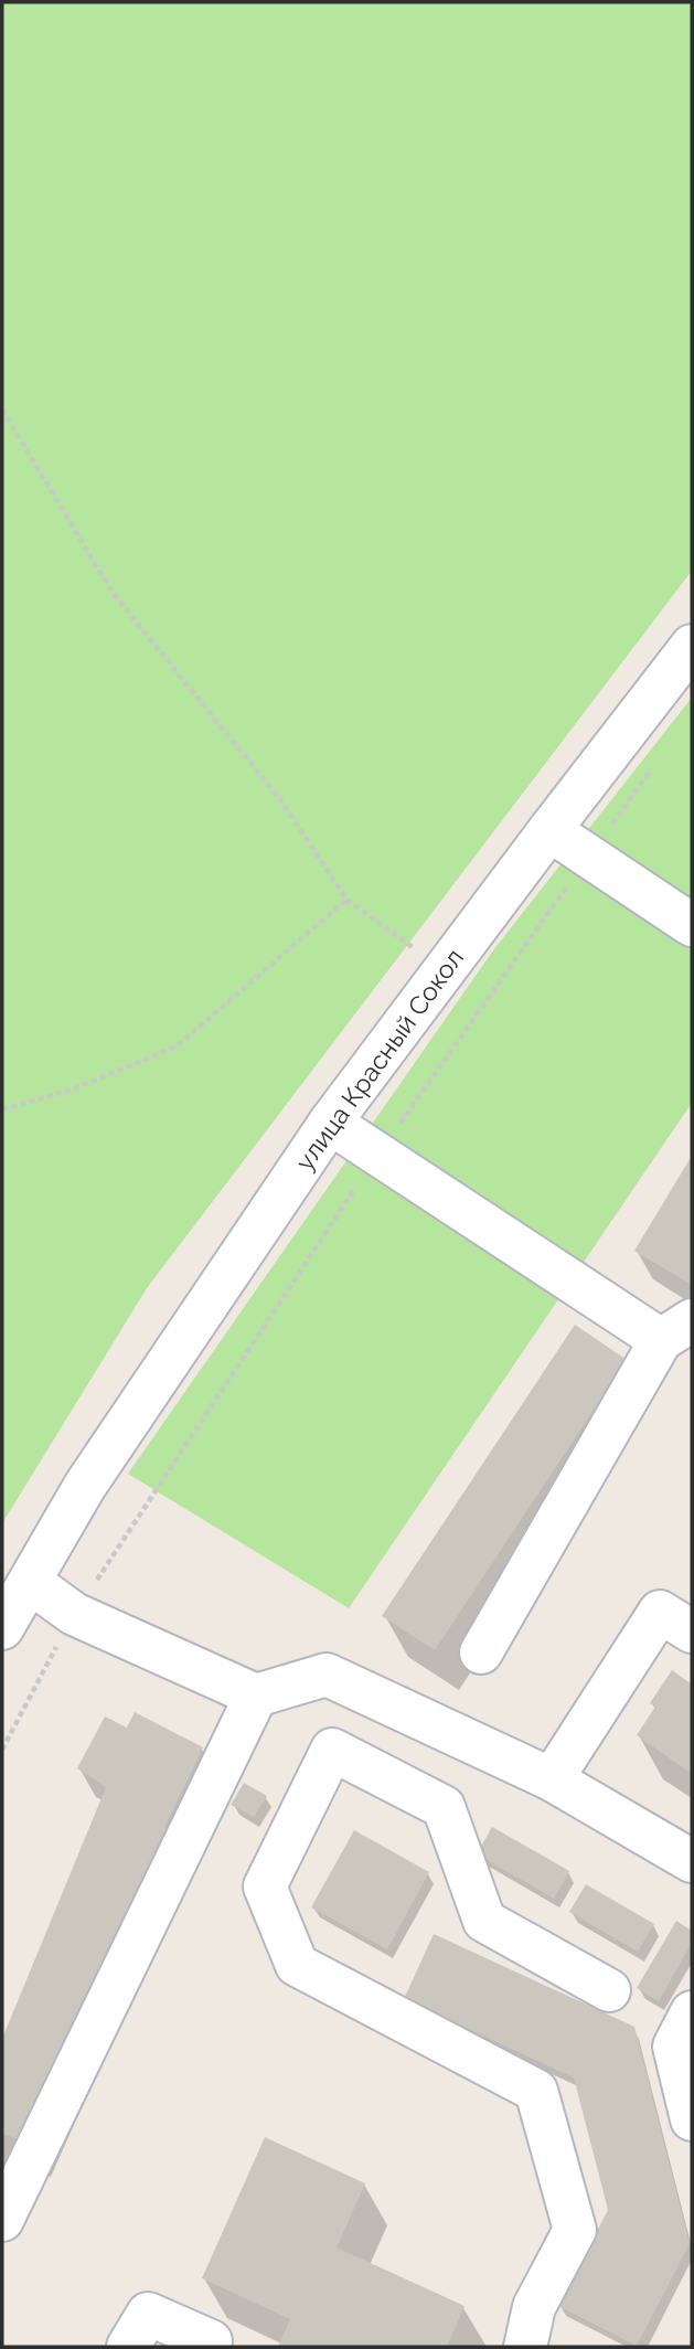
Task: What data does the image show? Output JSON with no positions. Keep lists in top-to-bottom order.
{
  "streets": {
    "street": ["улица Красный Сокол"]
  }
}
